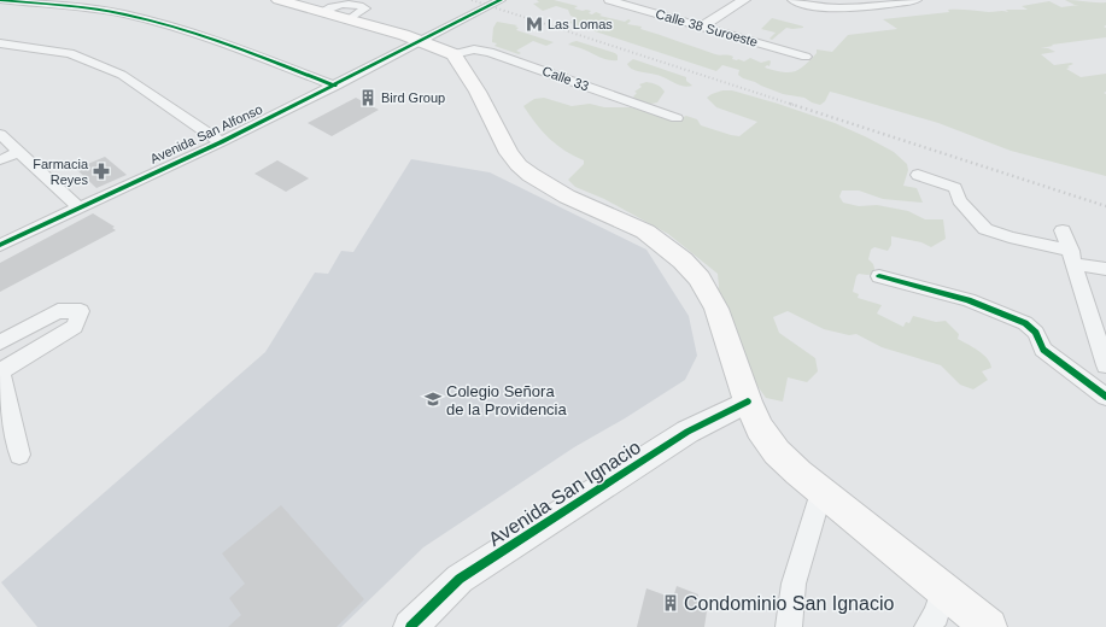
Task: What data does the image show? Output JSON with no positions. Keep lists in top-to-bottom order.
{
  "streets": {
    "street": [
      "Calle 38 Suroeste",
      "Calle 33",
      "Avenida San Alfonso",
      "Avenida San Ignacio"
    ]
  },
  "places": {
    "metro station": ["Las Lomas"],
    "building": ["Bird Group", "Condominio San Ignacio"],
    "pharmacy": ["Farmacia Reyes"],
    "school or university": ["Colegio Señora de la Providencia"]
  }
}
